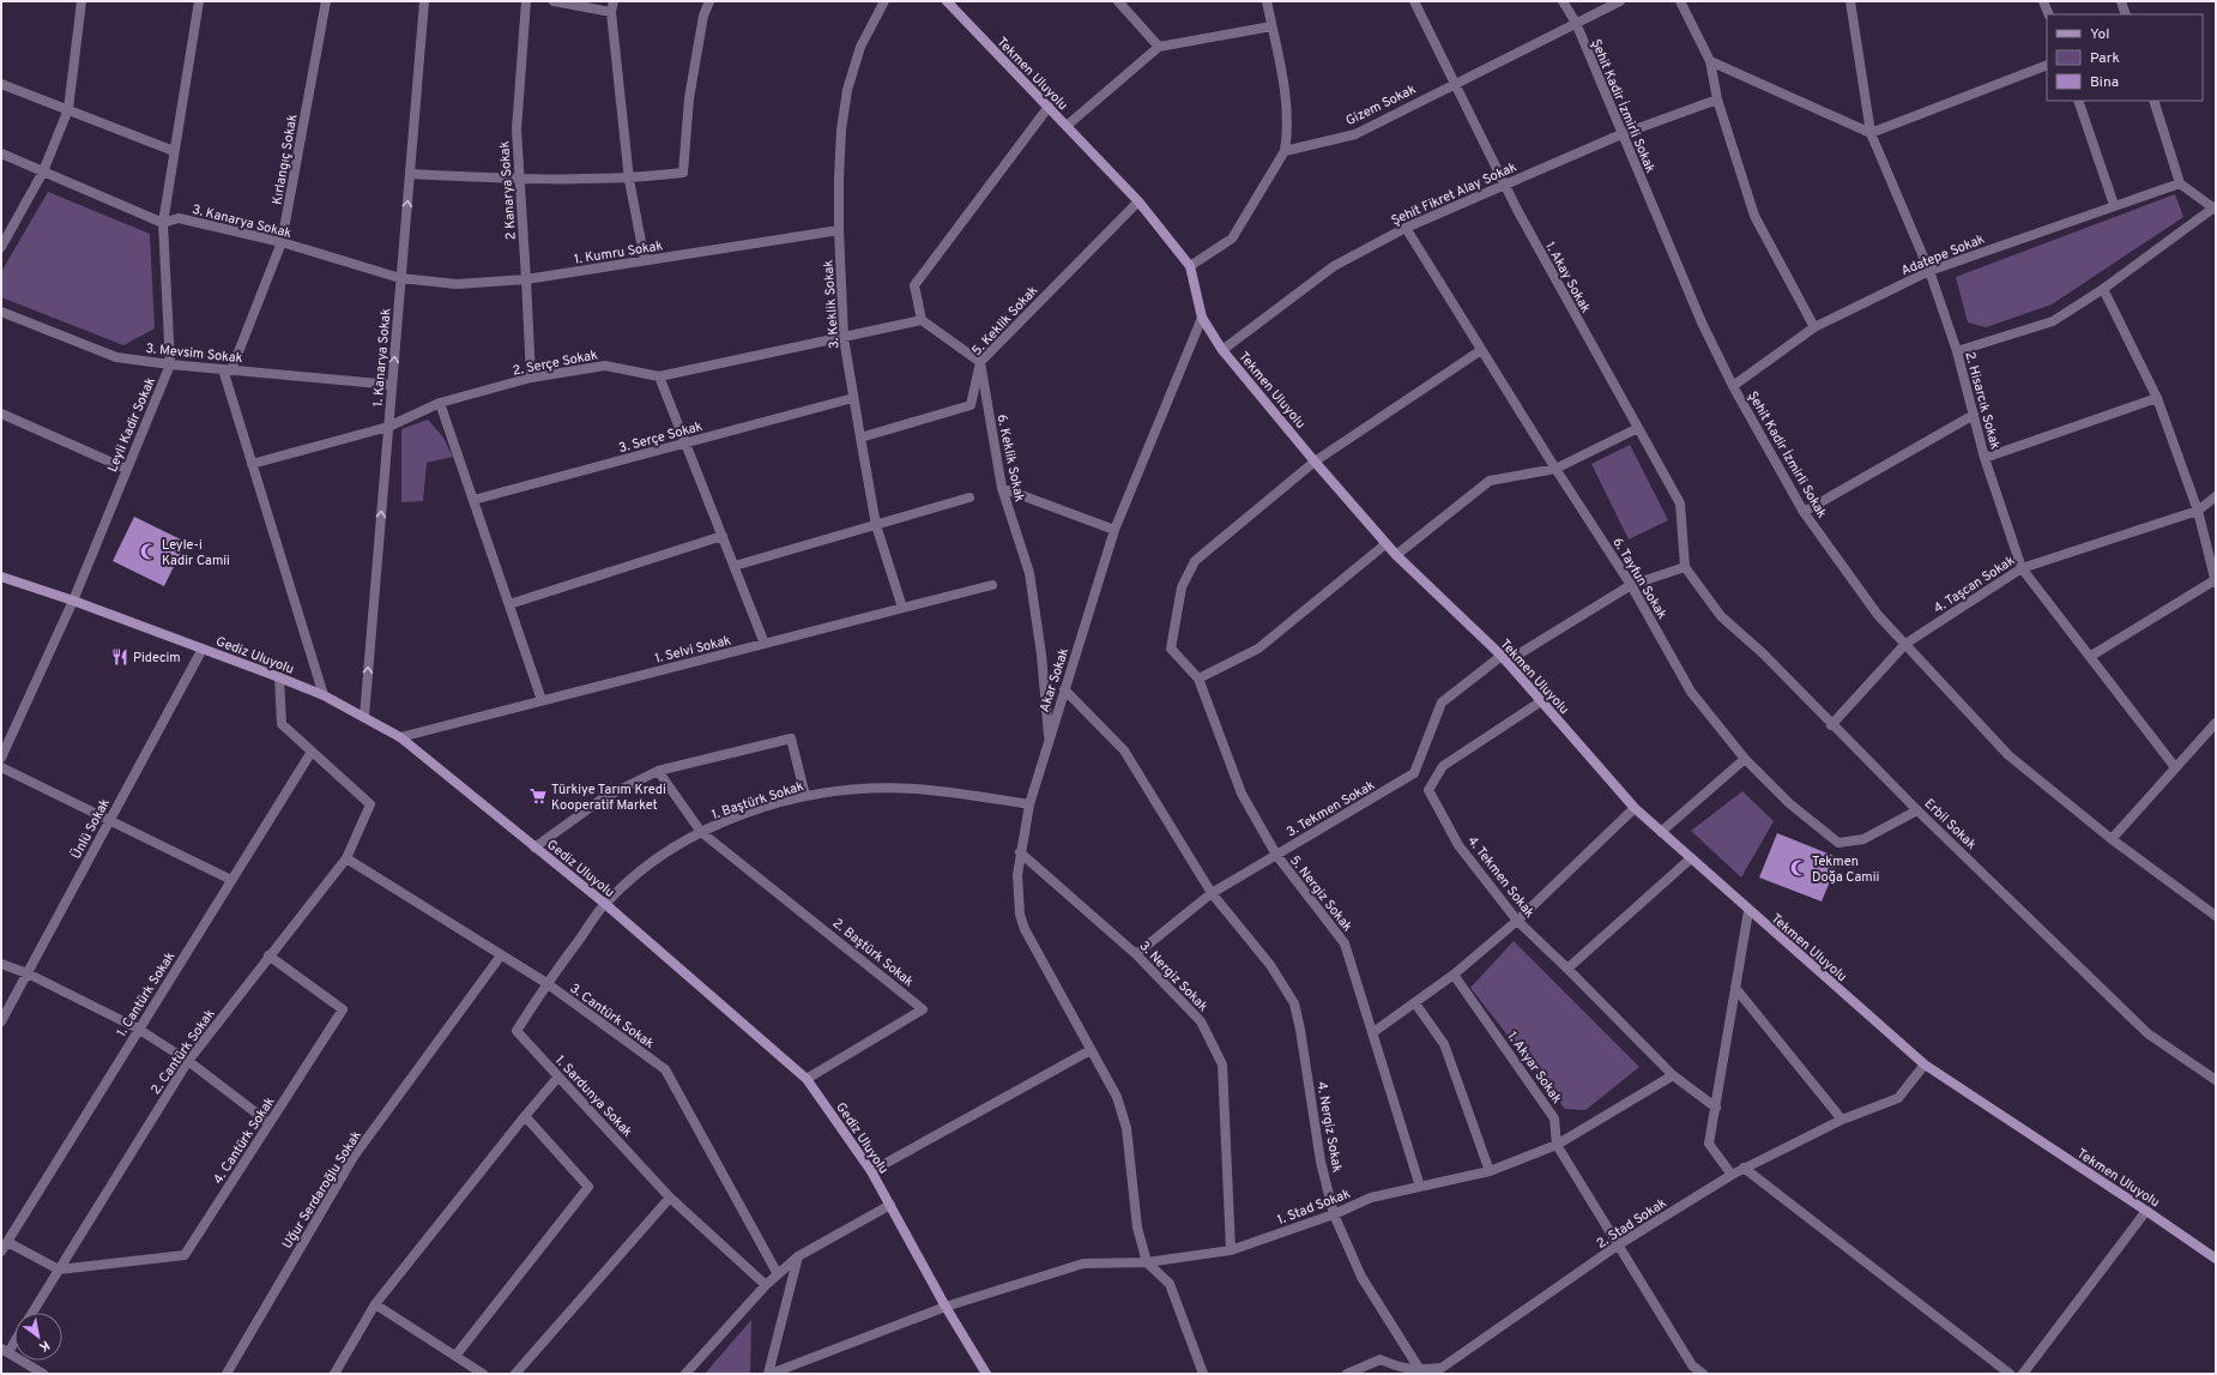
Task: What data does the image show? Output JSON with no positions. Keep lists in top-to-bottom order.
{
  "streets": {
    "street": [
      "Tekmen Uluyolu",
      "Gizem Sokak",
      "Şehit Kadir İzmirli Sokak",
      "Kırlangıç Sokak",
      "2 Kanarya Sokak",
      "Şehit Fikret Alay Sokak",
      "3. Kanarya Sokak",
      "1. Kumru Sokak",
      "Adatepe Sokak",
      "1. Akay Sokak",
      "3. Keklik Sokak",
      "5. Keklik Sokak",
      "3. Mevsim Sokak",
      "1. Kanarya Sokak",
      "2. Serçe Sokak",
      "2. Hisarcık Sokak",
      "Leyli Kadir Sokak",
      "3. Serçe Sokak",
      "6. Keklik Sokak",
      "6. Tayfun Sokak",
      "4. Taşcan Sokak",
      "1. Selvi Sokak",
      "Gediz Uluyolu",
      "Akar Sokak",
      "1. Baştürk Sokak",
      "3. Tekmen Sokak",
      "Erbil Sokak",
      "Ünlü Sokak",
      "4. Tekmen Sokak",
      "5. Nergiz Sokak",
      "2. Baştürk Sokak",
      "3. Nergiz Sokak",
      "1. Cantürk Sokak",
      "3. Cantürk Sokak",
      "2. Cantürk Sokak",
      "1. Akyar Sokak",
      "1. Sardunya Sokak",
      "4. Nergiz Sokak",
      "4. Cantürk Sokak",
      "Uğur Serdaroğlu Sokak",
      "1. Stad Sokak",
      "2. Stad Sokak"
    ]
  },
  "crossings": [
    ["Tekmen Uluyolu", "Şehit Fikret Alay Sokak"],
    ["Tekmen Uluyolu", "5. Keklik Sokak"],
    ["Tekmen Uluyolu", "Akar Sokak"],
    ["Tekmen Uluyolu", "3. Tekmen Sokak"],
    ["Tekmen Uluyolu", "4. Tekmen Sokak"],
    ["Tekmen Uluyolu", "2. Stad Sokak"],
    ["Gizem Sokak", "Şehit Kadir İzmirli Sokak"],
    ["Gizem Sokak", "1. Akay Sokak"],
    ["Şehit Kadir İzmirli Sokak", "Şehit Fikret Alay Sokak"],
    ["Şehit Kadir İzmirli Sokak", "Adatepe Sokak"],
    ["Şehit Kadir İzmirli Sokak", "4. Taşcan Sokak"],
    ["Kırlangıç Sokak", "3. Kanarya Sokak"],
    ["Kırlangıç Sokak", "3. Mevsim Sokak"],
    ["2 Kanarya Sokak", "1. Kumru Sokak"],
    ["2 Kanarya Sokak", "2. Serçe Sokak"],
    ["Şehit Fikret Alay Sokak", "1. Akay Sokak"],
    ["Şehit Fikret Alay Sokak", "6. Tayfun Sokak"],
    ["3. Kanarya Sokak", "1. Kumru Sokak"],
    ["3. Kanarya Sokak", "1. Kanarya Sokak"],
    ["3. Kanarya Sokak", "Leyli Kadir Sokak"],
    ["1. Kumru Sokak", "3. Keklik Sokak"],
    ["1. Kumru Sokak", "1. Kanarya Sokak"],
    ["Adatepe Sokak", "2. Hisarcık Sokak"],
    ["1. Akay Sokak", "3. Tekmen Sokak"],
    ["1. Akay Sokak", "Erbil Sokak"],
    ["3. Keklik Sokak", "5. Keklik Sokak"],
    ["3. Keklik Sokak", "2. Serçe Sokak"],
    ["3. Keklik Sokak", "3. Serçe Sokak"],
    ["3. Keklik Sokak", "1. Selvi Sokak"],
    ["5. Keklik Sokak", "6. Keklik Sokak"],
    ["3. Mevsim Sokak", "1. Kanarya Sokak"],
    ["3. Mevsim Sokak", "Leyli Kadir Sokak"],
    ["1. Kanarya Sokak", "2. Serçe Sokak"],
    ["1. Kanarya Sokak", "Gediz Uluyolu"],
    ["2. Hisarcık Sokak", "4. Taşcan Sokak"],
    ["Leyli Kadir Sokak", "Gediz Uluyolu"],
    ["6. Keklik Sokak", "Akar Sokak"],
    ["6. Tayfun Sokak", "3. Tekmen Sokak"],
    ["6. Tayfun Sokak", "Erbil Sokak"],
    ["4. Taşcan Sokak", "Erbil Sokak"],
    ["1. Selvi Sokak", "Gediz Uluyolu"],
    ["Gediz Uluyolu", "1. Baştürk Sokak"],
    ["Gediz Uluyolu", "Ünlü Sokak"],
    ["Gediz Uluyolu", "2. Baştürk Sokak"],
    ["Gediz Uluyolu", "1. Sardunya Sokak"],
    ["Gediz Uluyolu", "1. Stad Sokak"],
    ["Akar Sokak", "1. Baştürk Sokak"],
    ["Akar Sokak", "3. Nergiz Sokak"],
    ["Akar Sokak", "4. Nergiz Sokak"],
    ["Akar Sokak", "1. Stad Sokak"],
    ["1. Baştürk Sokak", "2. Baştürk Sokak"],
    ["1. Baştürk Sokak", "1. Sardunya Sokak"],
    ["3. Tekmen Sokak", "Erbil Sokak"],
    ["3. Tekmen Sokak", "5. Nergiz Sokak"],
    ["3. Tekmen Sokak", "3. Nergiz Sokak"],
    ["3. Tekmen Sokak", "4. Nergiz Sokak"],
    ["4. Tekmen Sokak", "1. Stad Sokak"],
    ["5. Nergiz Sokak", "1. Stad Sokak"],
    ["3. Nergiz Sokak", "1. Stad Sokak"],
    ["1. Cantürk Sokak", "2. Cantürk Sokak"],
    ["3. Cantürk Sokak", "2. Cantürk Sokak"],
    ["3. Cantürk Sokak", "1. Sardunya Sokak"],
    ["3. Cantürk Sokak", "Uğur Serdaroğlu Sokak"],
    ["2. Cantürk Sokak", "4. Cantürk Sokak"],
    ["1. Akyar Sokak", "1. Stad Sokak"],
    ["1. Akyar Sokak", "2. Stad Sokak"],
    ["4. Nergiz Sokak", "1. Stad Sokak"],
    ["4. Nergiz Sokak", "2. Stad Sokak"]
  ],
  "places": {
    "mosque": ["Leyle-i Kadir Camii", "Tekmen Doğa Camii"],
    "restaurant": ["Pidecim"],
    "supermarket": ["Türkiye Tarım Kredi Kooperatif Market"]
  },
  "legend": ["Yol", "Park", "Bina"],
  "north": "bottom right"
}
